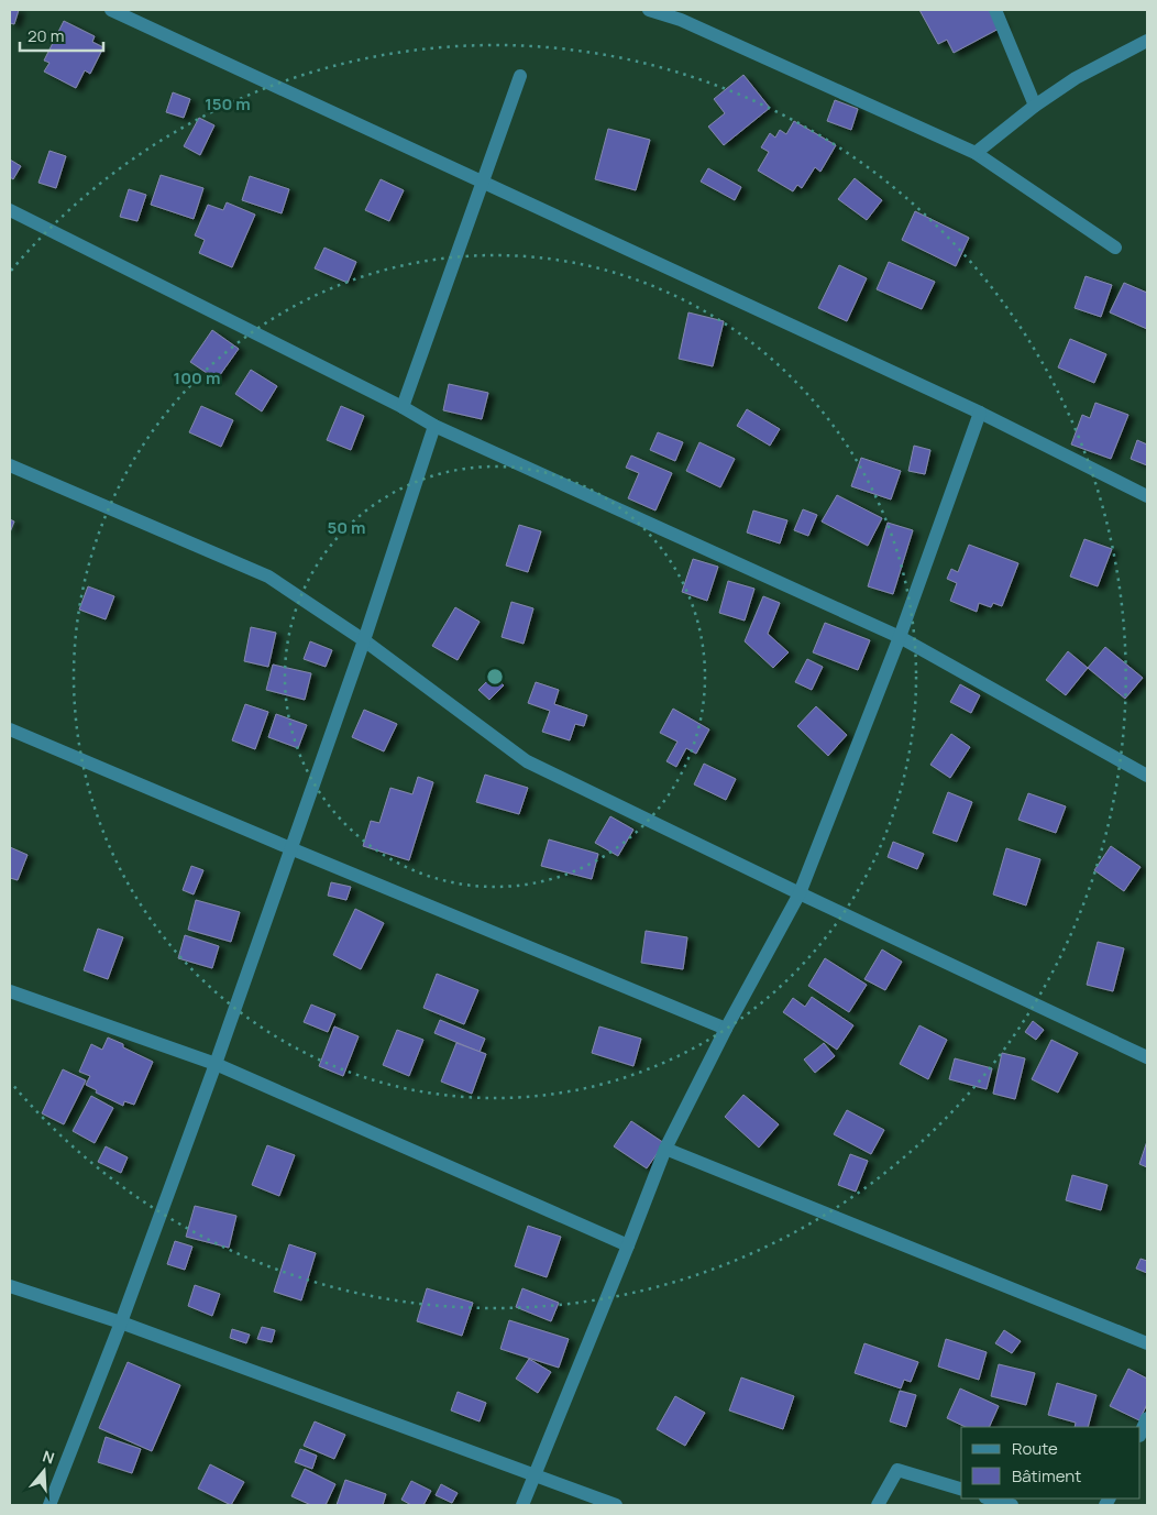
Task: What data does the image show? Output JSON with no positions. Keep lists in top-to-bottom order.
{
  "legend": ["Route", "Bâtiment"],
  "scale_bar": "20 m",
  "north": "top",
  "rings": ["150 m", "100 m", "50 m"]
}
